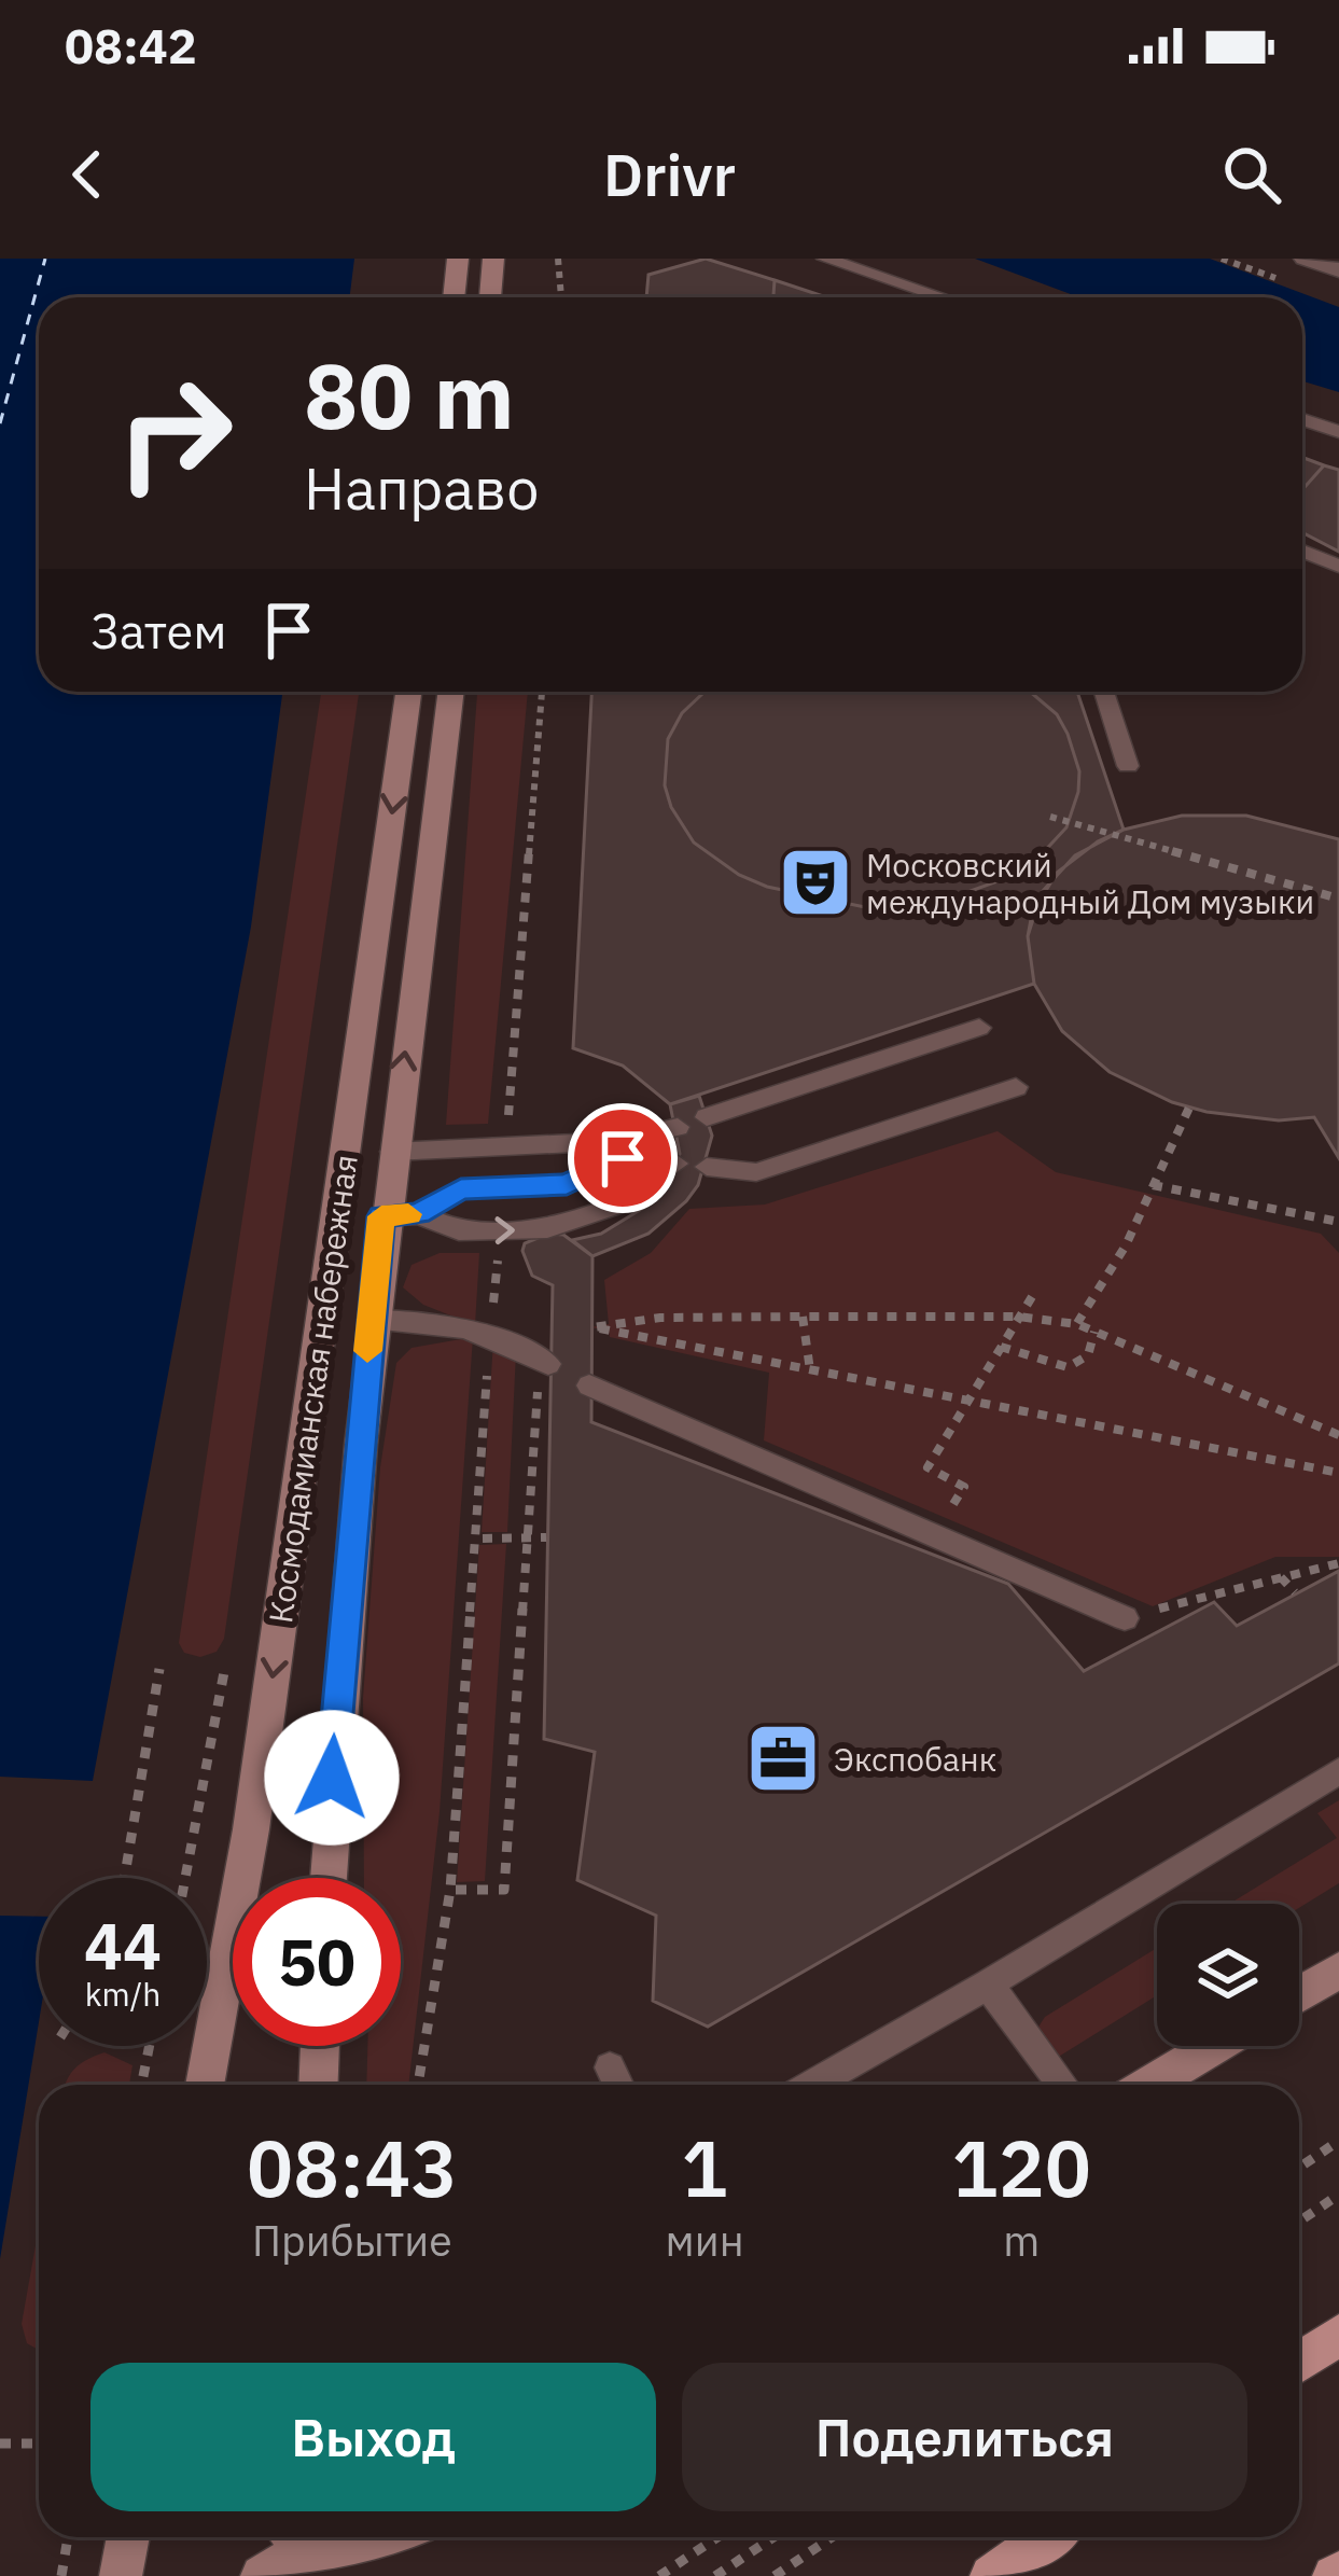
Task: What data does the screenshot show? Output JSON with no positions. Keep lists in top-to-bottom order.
{
  "streets": {
    "main road": ["Космодамианская набережная"]
  },
  "places": {
    "theatre": ["Московский международный Дом музыки"],
    "office": ["Экспобанк"]
  },
  "page": {
    "status": "08:42",
    "header": "Drivr",
    "turn": ["80 m", "Направо"],
    "then": "Затем",
    "speed": "44 km/h",
    "limit": "50",
    "eta": [
      "08:43",
      "Прибытие",
      "1",
      "мин",
      "120",
      "m"
    ],
    "buttons": ["Выход", "Поделиться"]
  }
}
